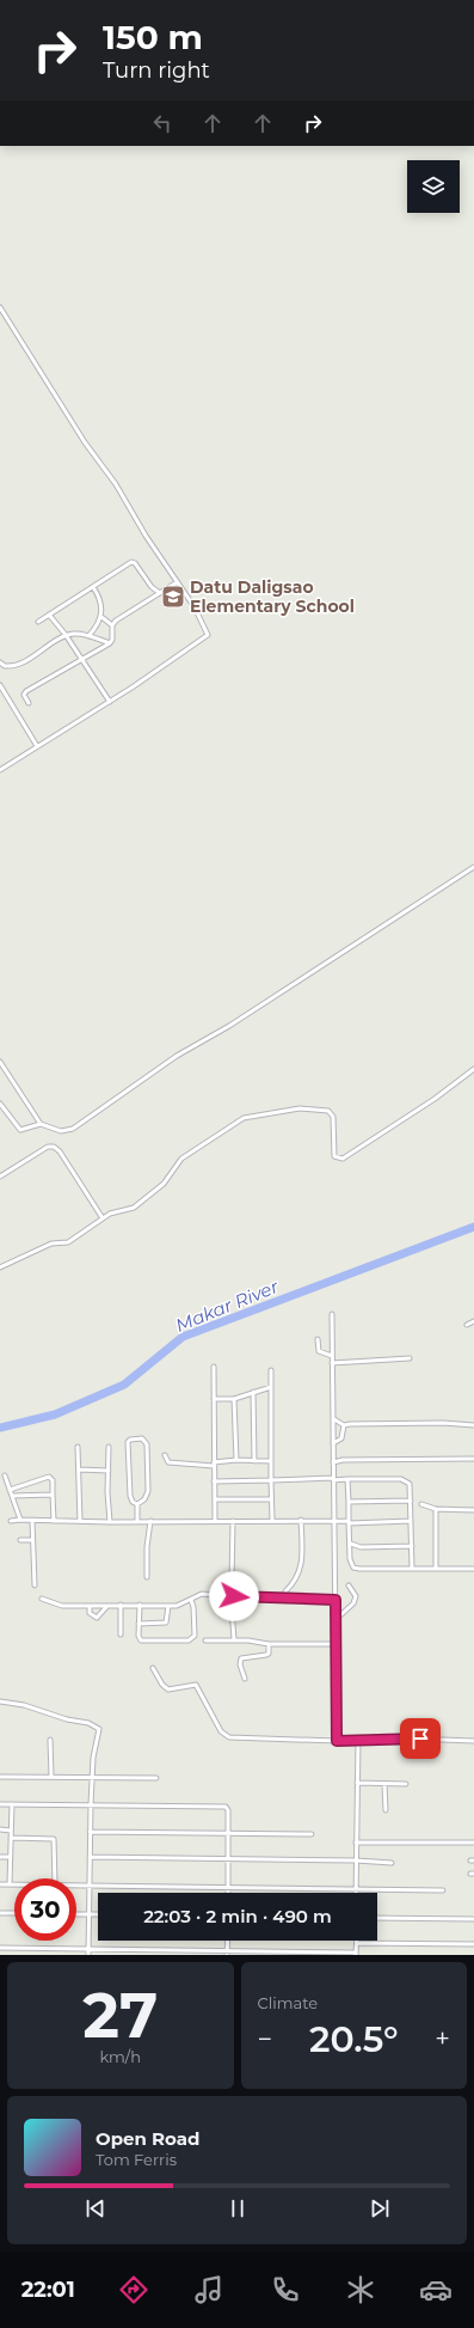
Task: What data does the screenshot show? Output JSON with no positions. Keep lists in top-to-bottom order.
{
  "water": ["Makar River"],
  "places": {
    "school or university": ["Datu Daligsao Elementary School"]
  },
  "page": {
    "turn": ["150 m", "Turn right"],
    "limit": "30",
    "trip": "22:03 · 2 min · 490 m",
    "tile": [
      ["27", "km/h"],
      "Climate"
    ],
    "heat": ["−", "20.5°", "+"],
    "song": ["Open Road", "Tom Ferris"],
    "tabs": "22:01"
  }
}
